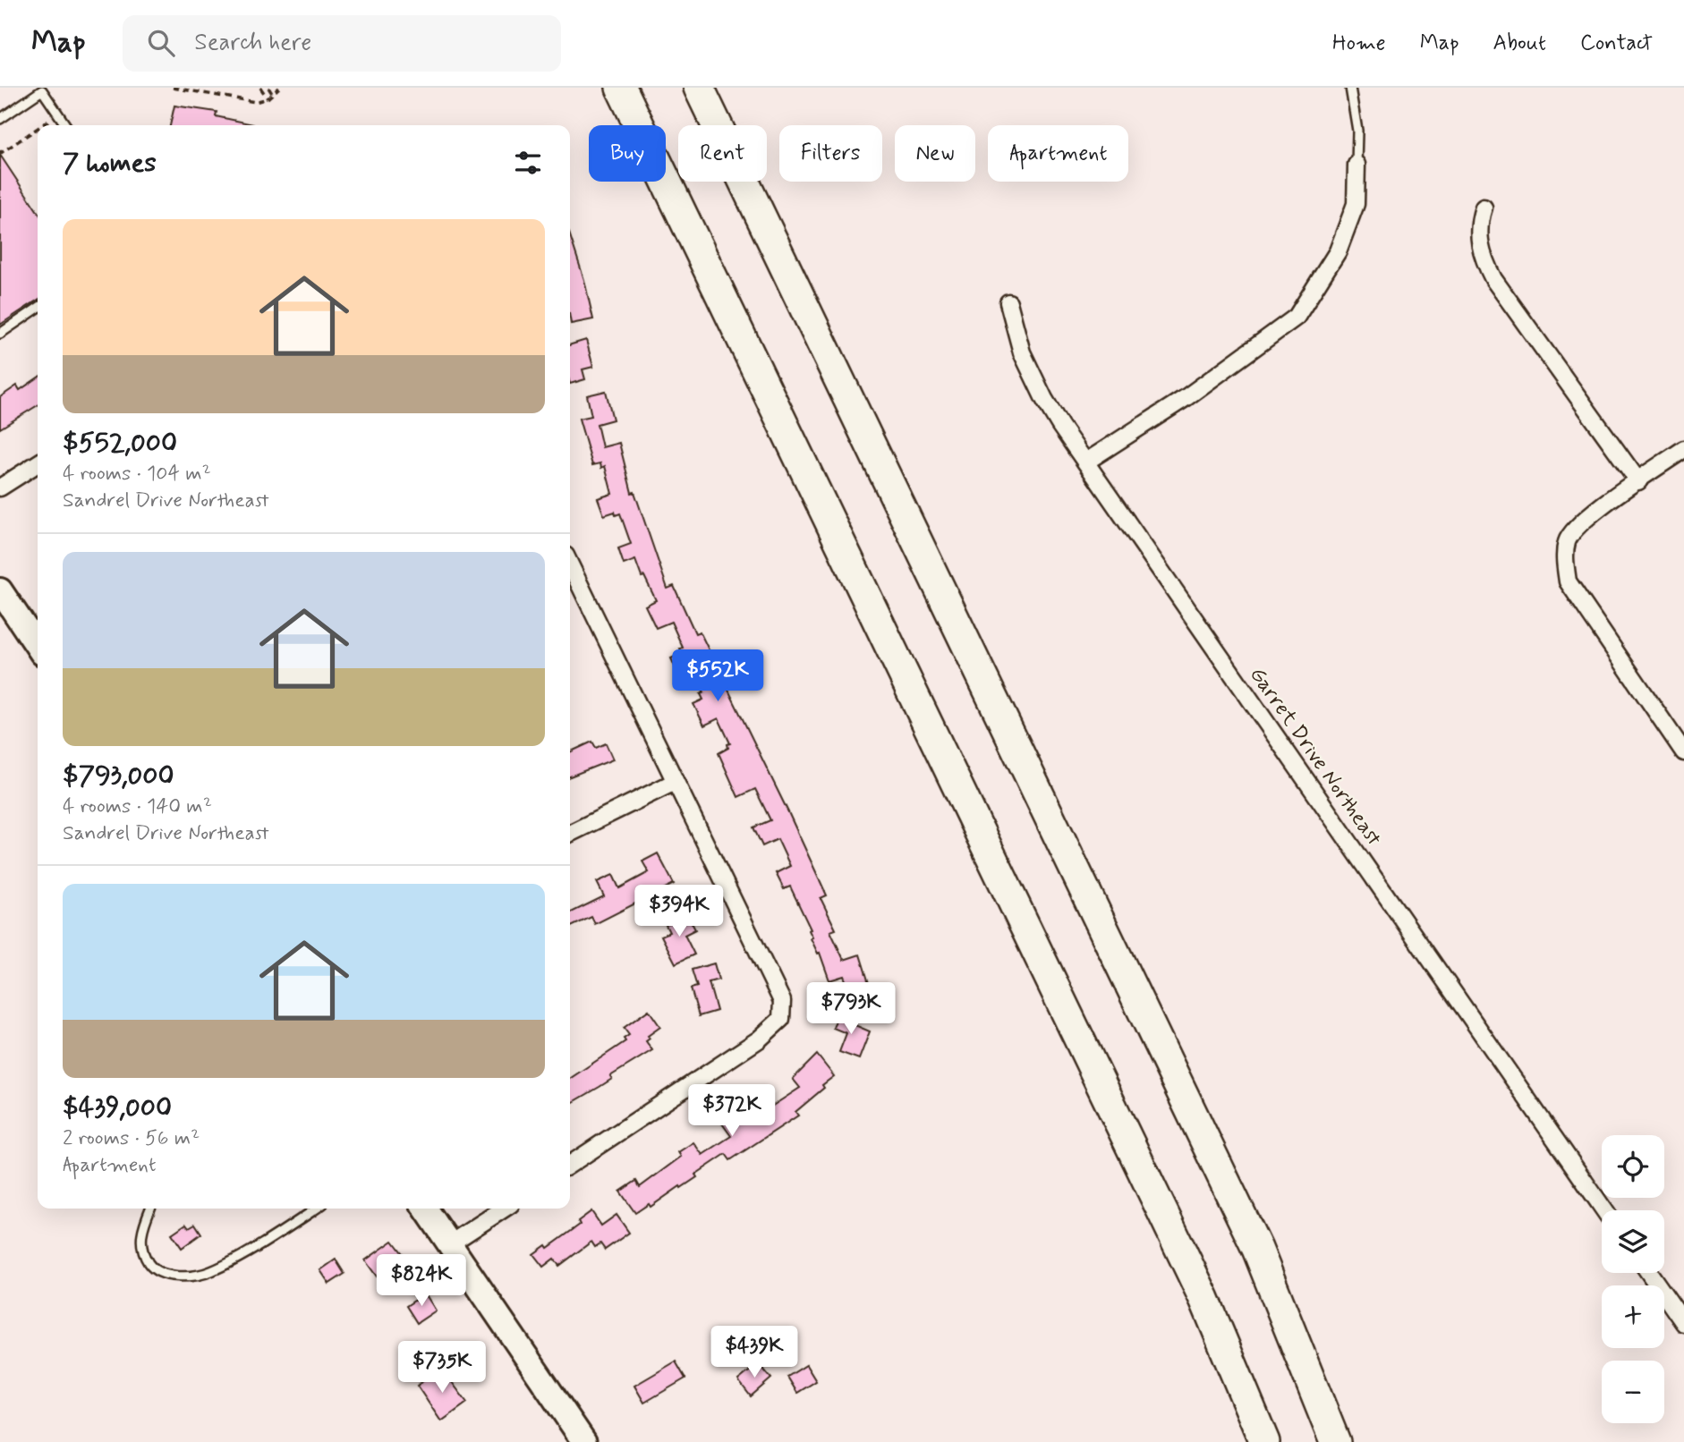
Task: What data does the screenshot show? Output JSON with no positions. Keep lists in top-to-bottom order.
{
  "streets": {
    "street": ["Garret Drive Northeast"]
  },
  "page": {
    "header": "Map",
    "search": "Search here",
    "nav": [
      "Home",
      "Map",
      "About",
      "Contact"
    ],
    "chip": [
      "Buy",
      "Rent",
      "Filters",
      "New",
      "Apartment"
    ],
    "heading": "7 homes",
    "list": [
      {
        "name": "$552,000",
        "note": "4 rooms · 104 m² · Sandrel Drive Northeast"
      },
      {
        "name": "$793,000",
        "note": "4 rooms · 140 m² · Sandrel Drive Northeast"
      },
      {
        "name": "$439,000",
        "note": "2 rooms · 56 m² · Apartment"
      }
    ],
    "price": [
      "$552K",
      "$394K",
      "$793K",
      "$372K",
      "$824K",
      "$439K",
      "$735K"
    ],
    "map_buttons": ["+", "−"]
  }
}
